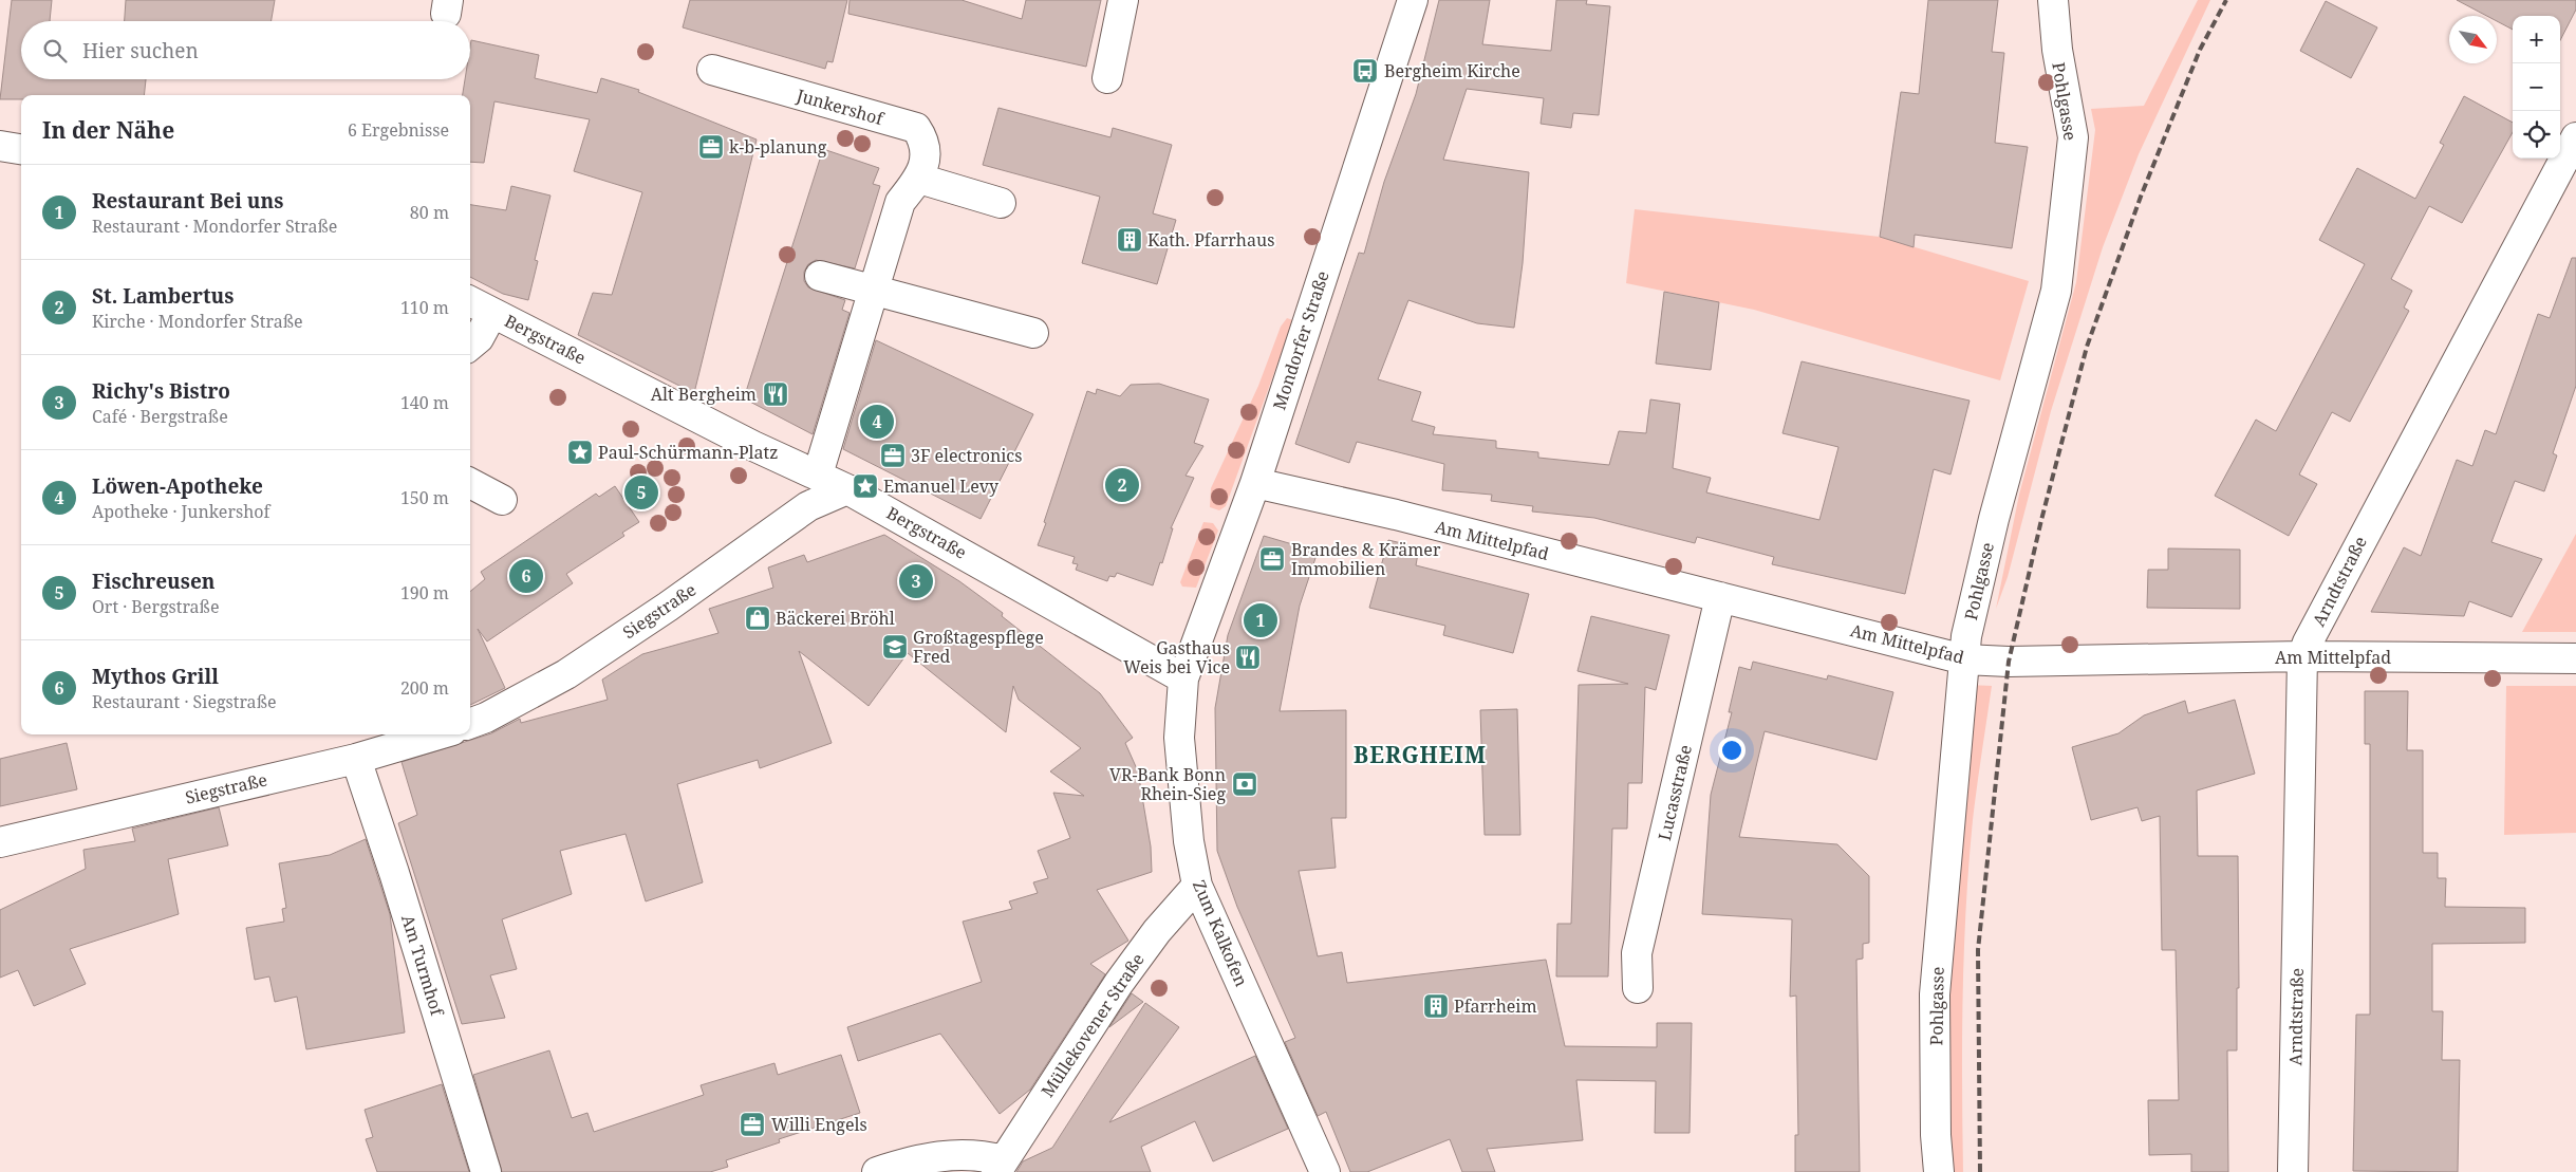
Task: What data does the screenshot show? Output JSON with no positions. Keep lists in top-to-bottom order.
{
  "streets": {
    "street": [
      "Pohlgasse",
      "Junkershof",
      "Bergstraße",
      "Mondorfer Straße",
      "Am Mittelpfad",
      "Arndtstraße",
      "Siegstraße",
      "Lucasstraße",
      "Zum Kalkofen",
      "Am Turmhof",
      "Müllekovener Straße"
    ]
  },
  "crossings": [
    ["Pohlgasse", "Am Mittelpfad"],
    ["Junkershof", "Bergstraße"],
    ["Bergstraße", "Mondorfer Straße"],
    ["Bergstraße", "Siegstraße"],
    ["Bergstraße", "Zum Kalkofen"],
    ["Mondorfer Straße", "Am Mittelpfad"],
    ["Mondorfer Straße", "Zum Kalkofen"],
    ["Am Mittelpfad", "Arndtstraße"],
    ["Am Mittelpfad", "Lucasstraße"],
    ["Siegstraße", "Am Turmhof"],
    ["Zum Kalkofen", "Müllekovener Straße"]
  ],
  "districts": ["BERGHEIM"],
  "places": {
    "bus stop": ["Bergheim Kirche"],
    "office": [
      "k-b-planung",
      "3F electronics",
      "Brandes & Krämer Immobilien",
      "Willi Engels"
    ],
    "building": ["Kath. Pfarrhaus", "Pfarrheim"],
    "restaurant": ["Alt Bergheim", "Gasthaus Weis bei Vice"],
    "place": ["Paul-Schürmann-Platz", "Emanuel Levy"],
    "shop": ["Bäckerei Bröhl"],
    "school or university": ["Großtagespflege Fred"],
    "bank": ["VR-Bank Bonn Rhein-Sieg"]
  },
  "north": "bottom right",
  "page": {
    "map_buttons": ["+", "−"],
    "search": "Hier suchen",
    "heading": ["In der Nähe", "6 Ergebnisse"],
    "list": [
      {
        "mark": "1",
        "name": "Restaurant Bei uns",
        "note": "Restaurant · Mondorfer Straße",
        "value": "80 m"
      },
      {
        "mark": "2",
        "name": "St. Lambertus",
        "note": "Kirche · Mondorfer Straße",
        "value": "110 m"
      },
      {
        "mark": "3",
        "name": "Richy's Bistro",
        "note": "Café · Bergstraße",
        "value": "140 m"
      },
      {
        "mark": "4",
        "name": "Löwen-Apotheke",
        "note": "Apotheke · Junkershof",
        "value": "150 m"
      },
      {
        "mark": "5",
        "name": "Fischreusen",
        "note": "Ort · Bergstraße",
        "value": "190 m"
      },
      {
        "mark": "6",
        "name": "Mythos Grill",
        "note": "Restaurant · Siegstraße",
        "value": "200 m"
      }
    ],
    "pins": [
      "4",
      "2",
      "5",
      "6",
      "3",
      "1"
    ]
  }
}
